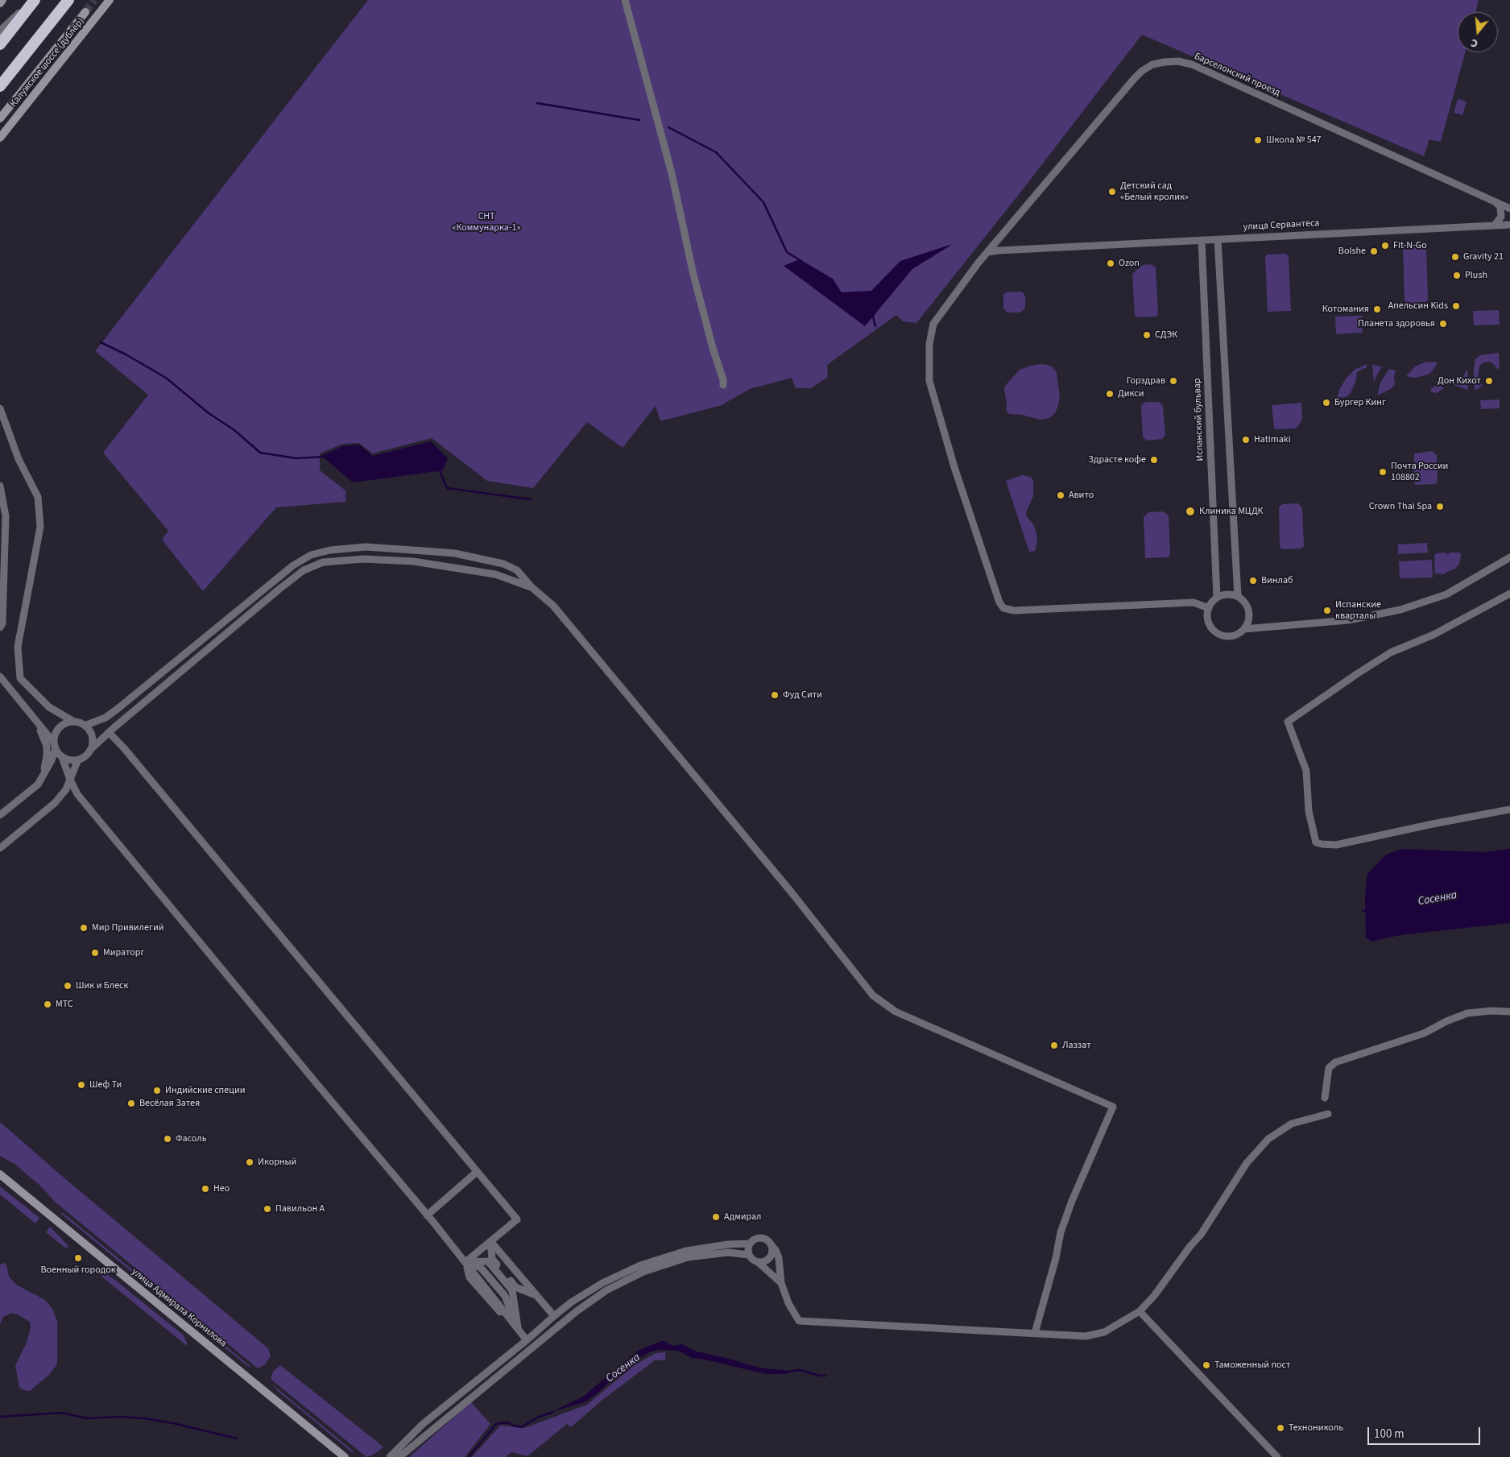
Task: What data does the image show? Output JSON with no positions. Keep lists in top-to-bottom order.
{
  "streets": {
    "main road": ["Калужское шоссе (дублёр)", "улица Адмирала Корнилова"],
    "street": ["Барселонский проезд", "улица Сервантеса", "Испанский бульвар"]
  },
  "crossings": [
    ["Барселонский проезд", "улица Сервантеса"],
    ["Барселонский проезд", "Испанский бульвар"],
    ["улица Сервантеса", "Испанский бульвар"]
  ],
  "water": ["Сосенка"],
  "parks": ["СНТ «Коммунарка-1»"],
  "places": [
    "Школа № 547",
    "Детский сад «Белый кролик»",
    "Fit-N-Go",
    "Bolshe",
    "Gravity 21",
    "Ozon",
    "Plush",
    "Апельсин Kids",
    "Котомания",
    "Планета здоровья",
    "СДЭК",
    "Горздрав",
    "Дон Кихот",
    "Дикси",
    "Бургер Кинг",
    "Hatimaki",
    "Здрасте кофе",
    "Почта России 108802",
    "Авито",
    "Crown Thai Spa",
    "Клиника МЦДК",
    "Винлаб",
    "Испанские кварталы",
    "Фуд Сити",
    "Мир Привилегий",
    "Мираторг",
    "Шик и Блеск",
    "МТС",
    "Лаззат",
    "Шеф Ти",
    "Индийские специи",
    "Весёлая Затея",
    "Фасоль",
    "Икорный",
    "Нео",
    "Павильон А",
    "Адмирал",
    "Военный городок",
    "Таможенный пост",
    "Технониколь"
  ],
  "scale_bar": "100 m",
  "north": "bottom"
}
